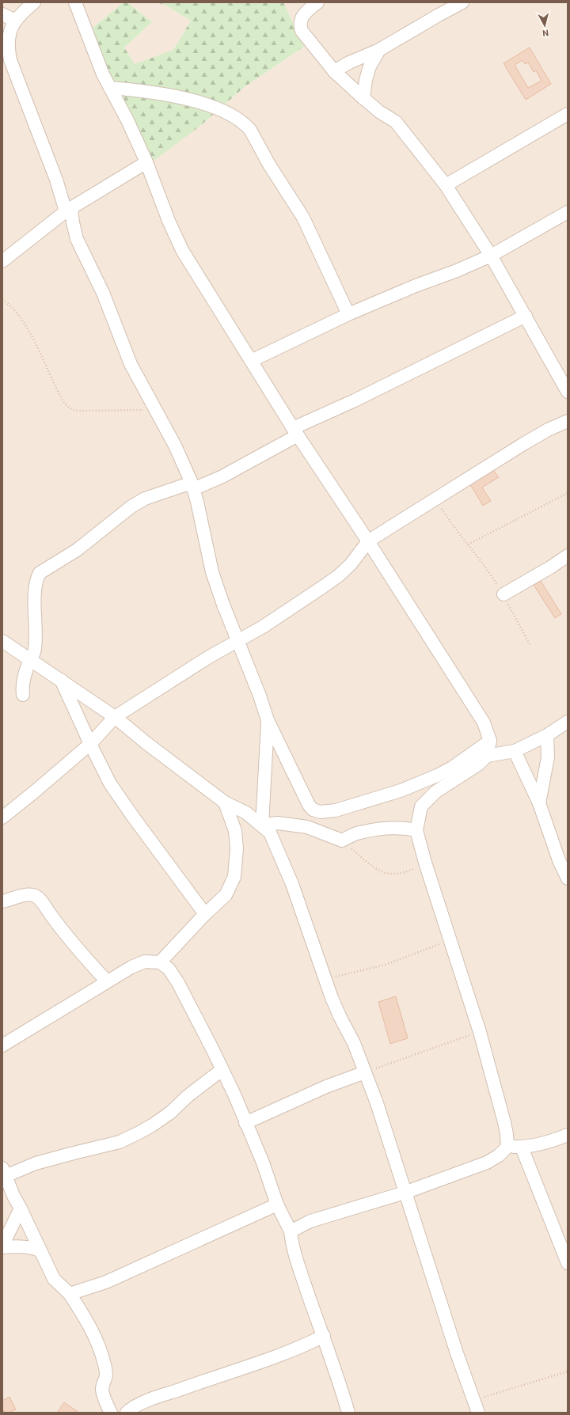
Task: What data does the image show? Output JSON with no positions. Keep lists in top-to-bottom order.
{
  "north": "bottom"
}
